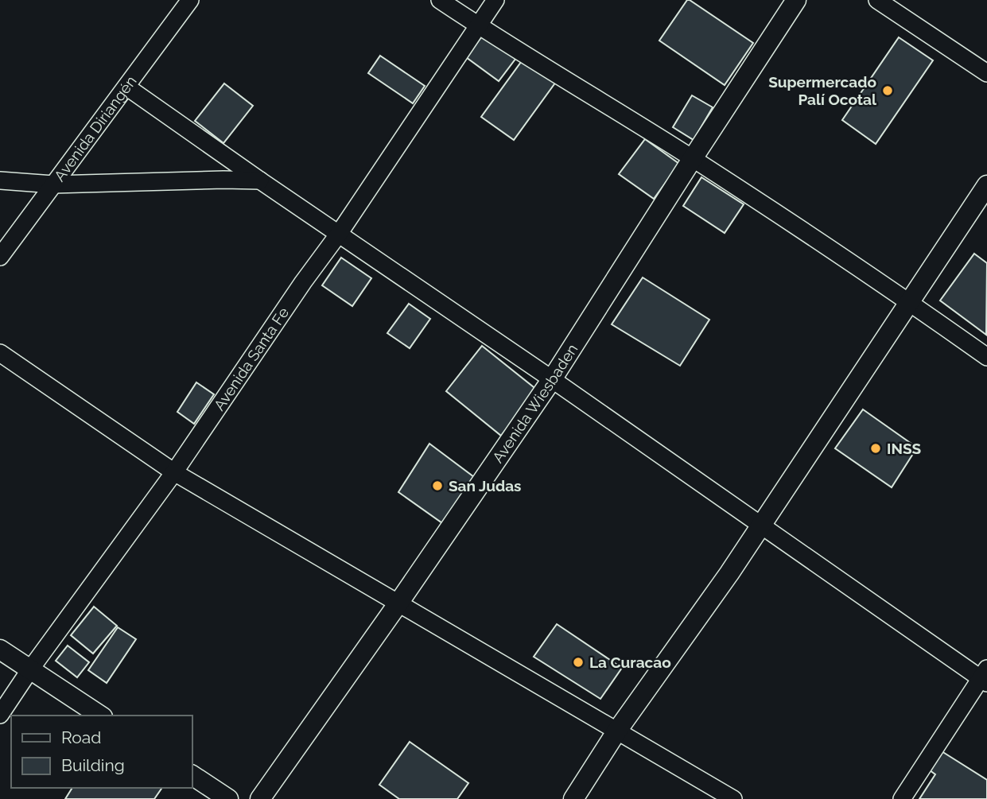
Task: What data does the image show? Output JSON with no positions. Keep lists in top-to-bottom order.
{
  "streets": {
    "street": ["Avenida Diriangén", "Avenida Santa Fe", "Avenida Wiesbaden"]
  },
  "places": [
    "Supermercado Palí Ocotal",
    "INSS",
    "San Judas",
    "La Curacao"
  ],
  "legend": ["Road", "Building"]
}
